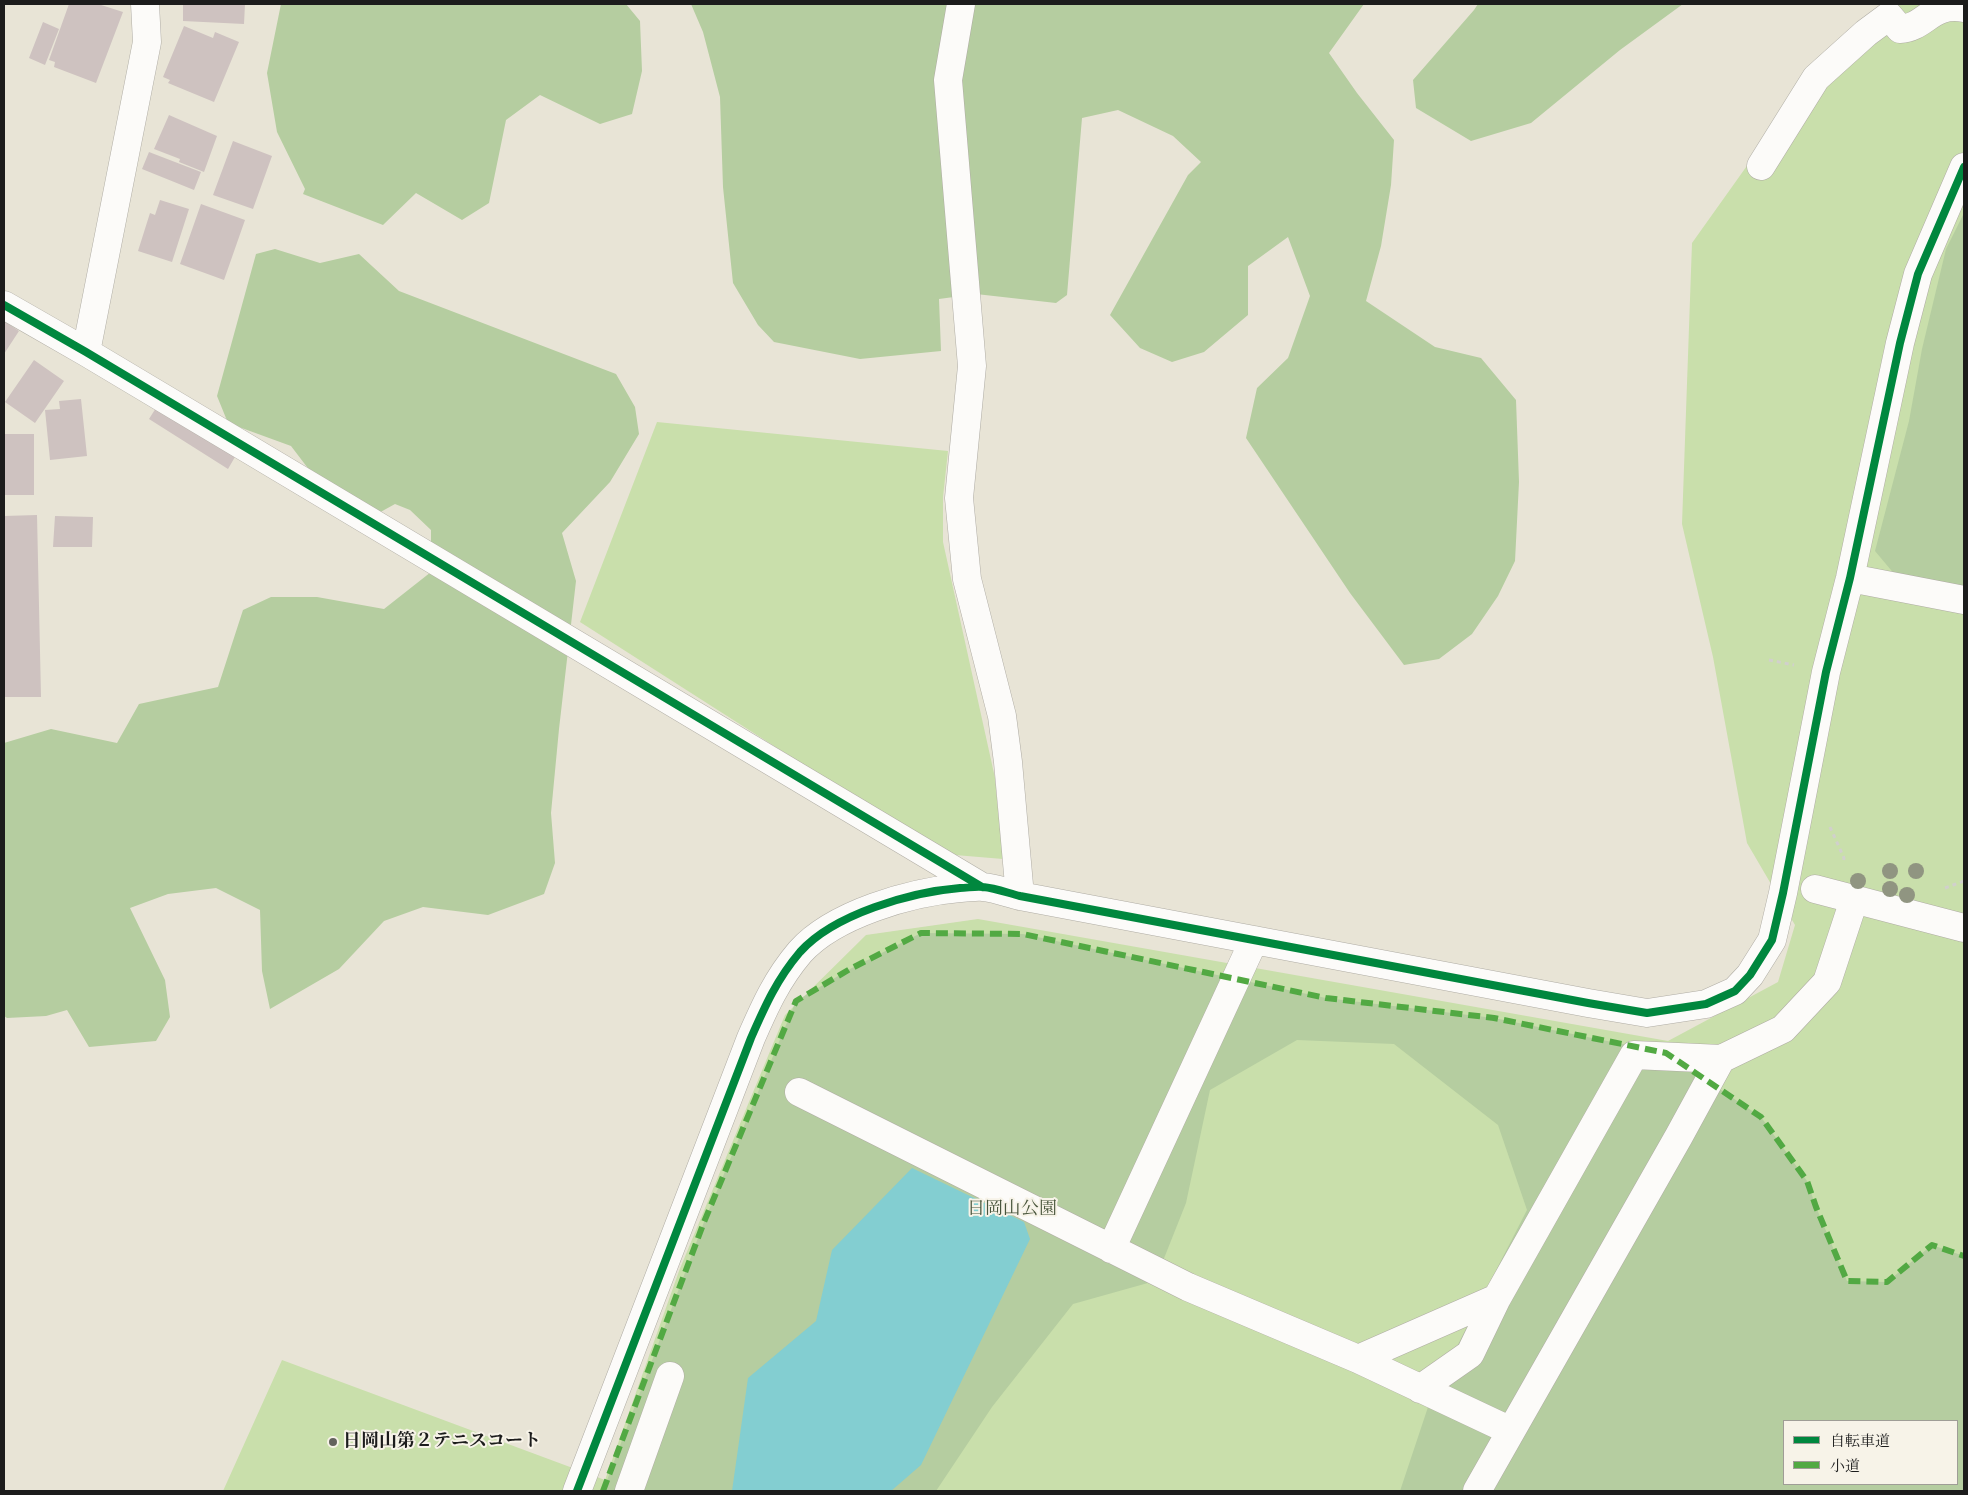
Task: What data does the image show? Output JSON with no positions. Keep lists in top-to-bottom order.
{
  "parks": ["日岡山公園"],
  "places": ["日岡山第２テニスコート"],
  "legend": ["自転車道", "小道"]
}
